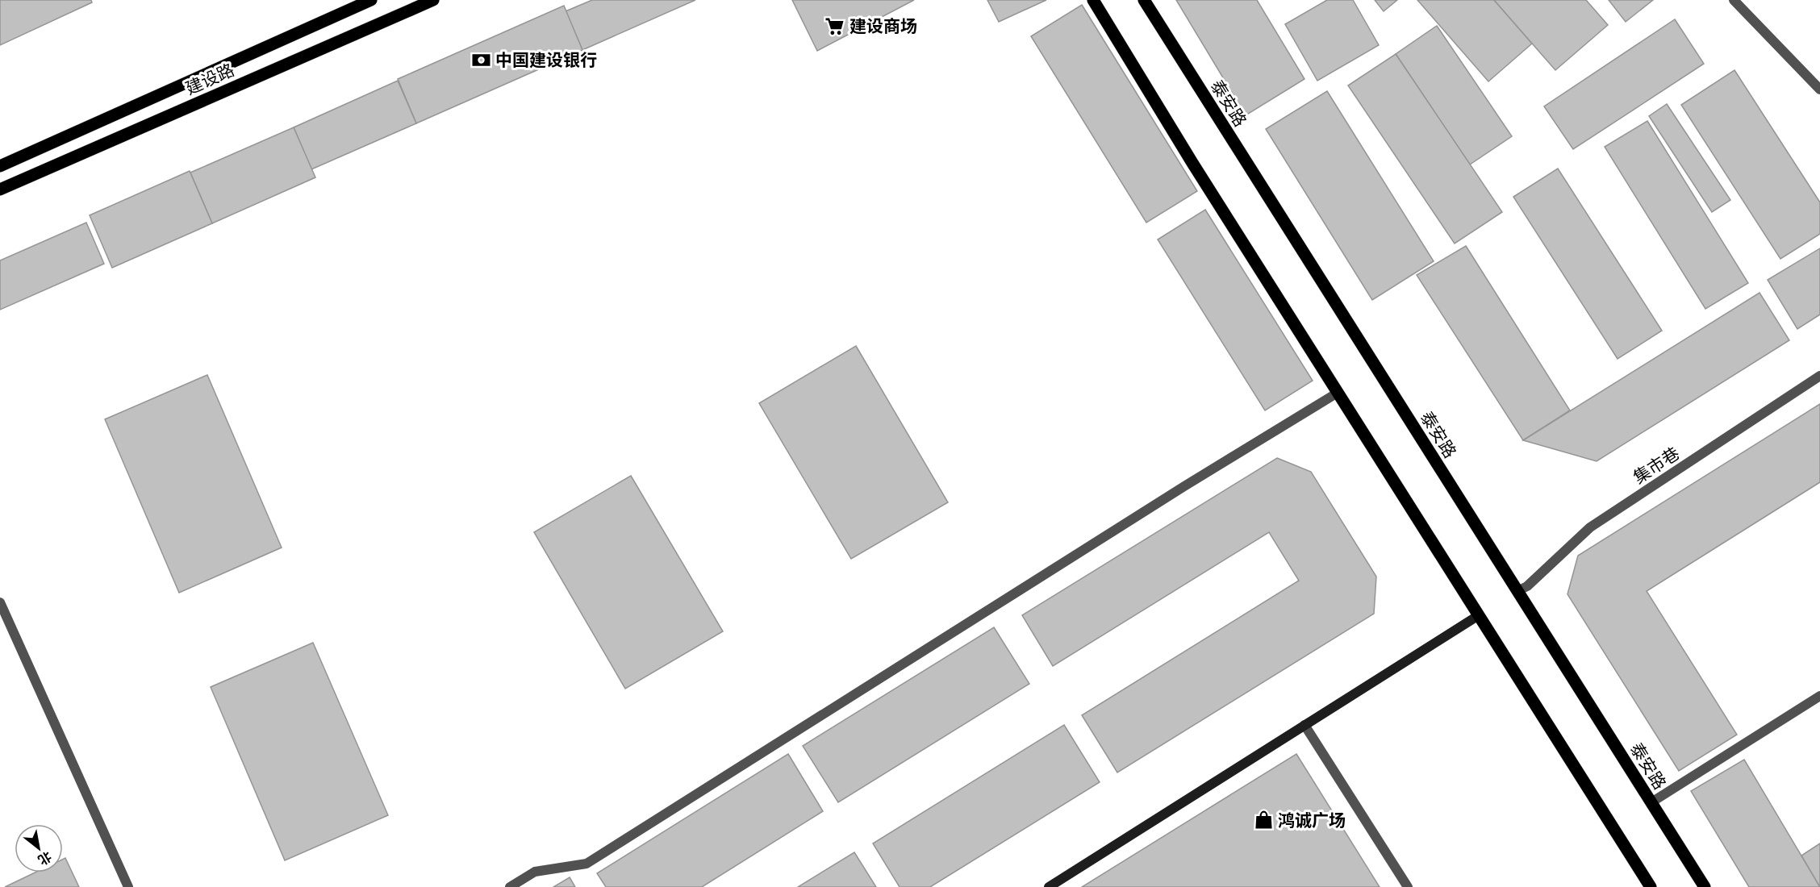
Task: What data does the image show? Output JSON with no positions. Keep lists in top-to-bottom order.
{
  "streets": {
    "main road": ["建设路", "泰安路"],
    "street": ["集市巷"]
  },
  "crossings": [
    ["泰安路", "集市巷"]
  ],
  "places": {
    "supermarket": ["建设商场"],
    "bank": ["中国建设银行"],
    "shop": ["鸿诚广场"]
  },
  "north": "bottom right"
}
